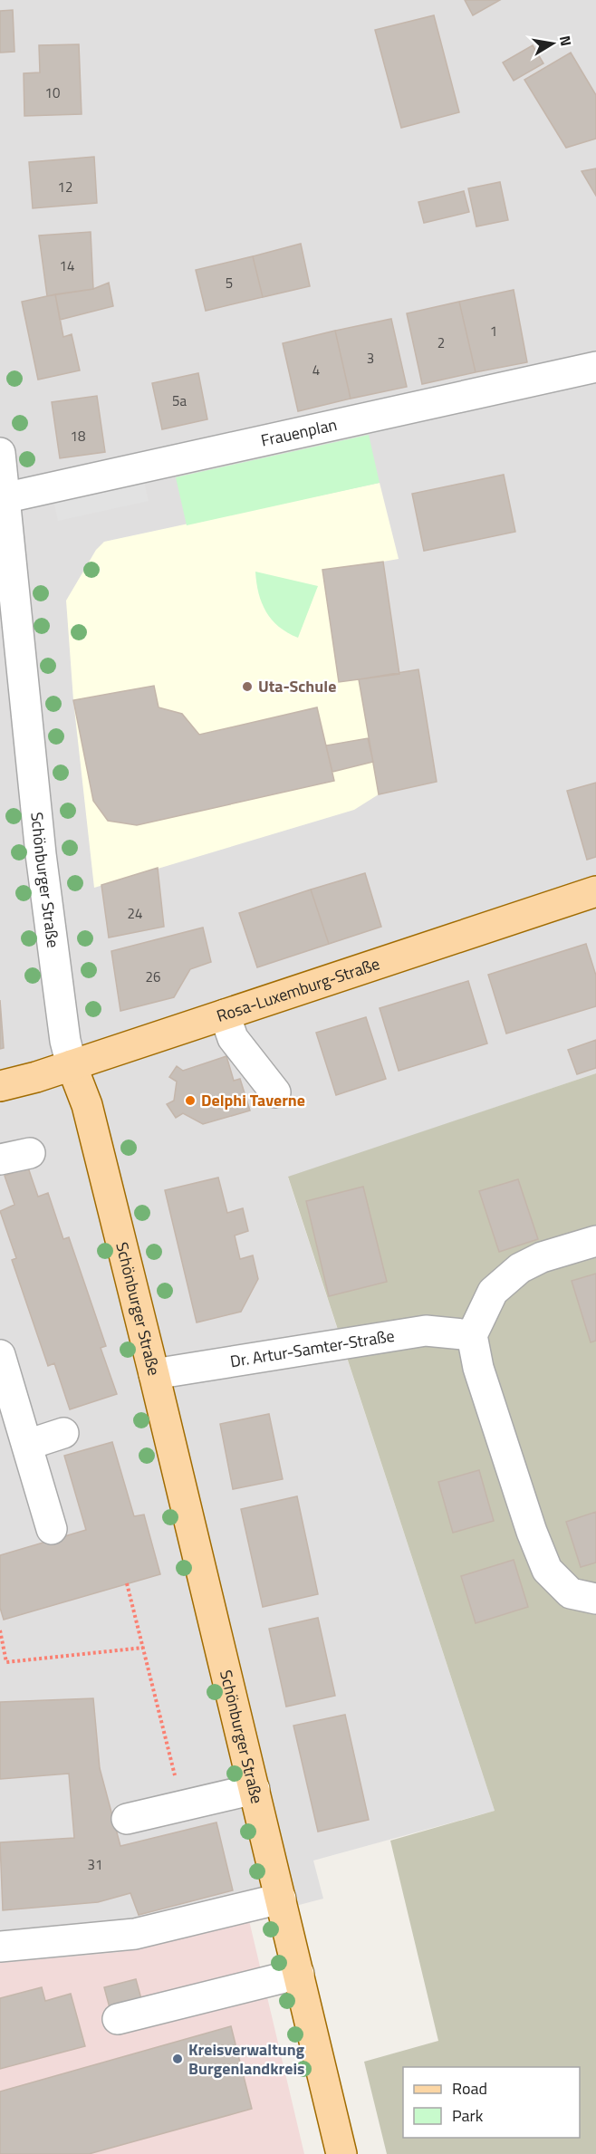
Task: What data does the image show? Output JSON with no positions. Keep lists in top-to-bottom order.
{
  "streets": {
    "main road": ["Schönburger Straße", "Rosa-Luxemburg-Straße"],
    "street": ["Frauenplan", "Dr. Artur-Samter-Straße"]
  },
  "crossings": [
    ["Frauenplan", "Schönburger Straße"],
    ["Schönburger Straße", "Rosa-Luxemburg-Straße"],
    ["Schönburger Straße", "Dr. Artur-Samter-Straße"]
  ],
  "places": ["Uta-Schule", "Delphi Taverne", "Kreisverwaltung Burgenlandkreis"],
  "house_numbers": [
    "10",
    "12",
    "14",
    "5",
    "1",
    "2",
    "3",
    "4",
    "5a",
    "18",
    "24",
    "26",
    "31"
  ],
  "legend": ["Road", "Park"],
  "north": "right"
}
